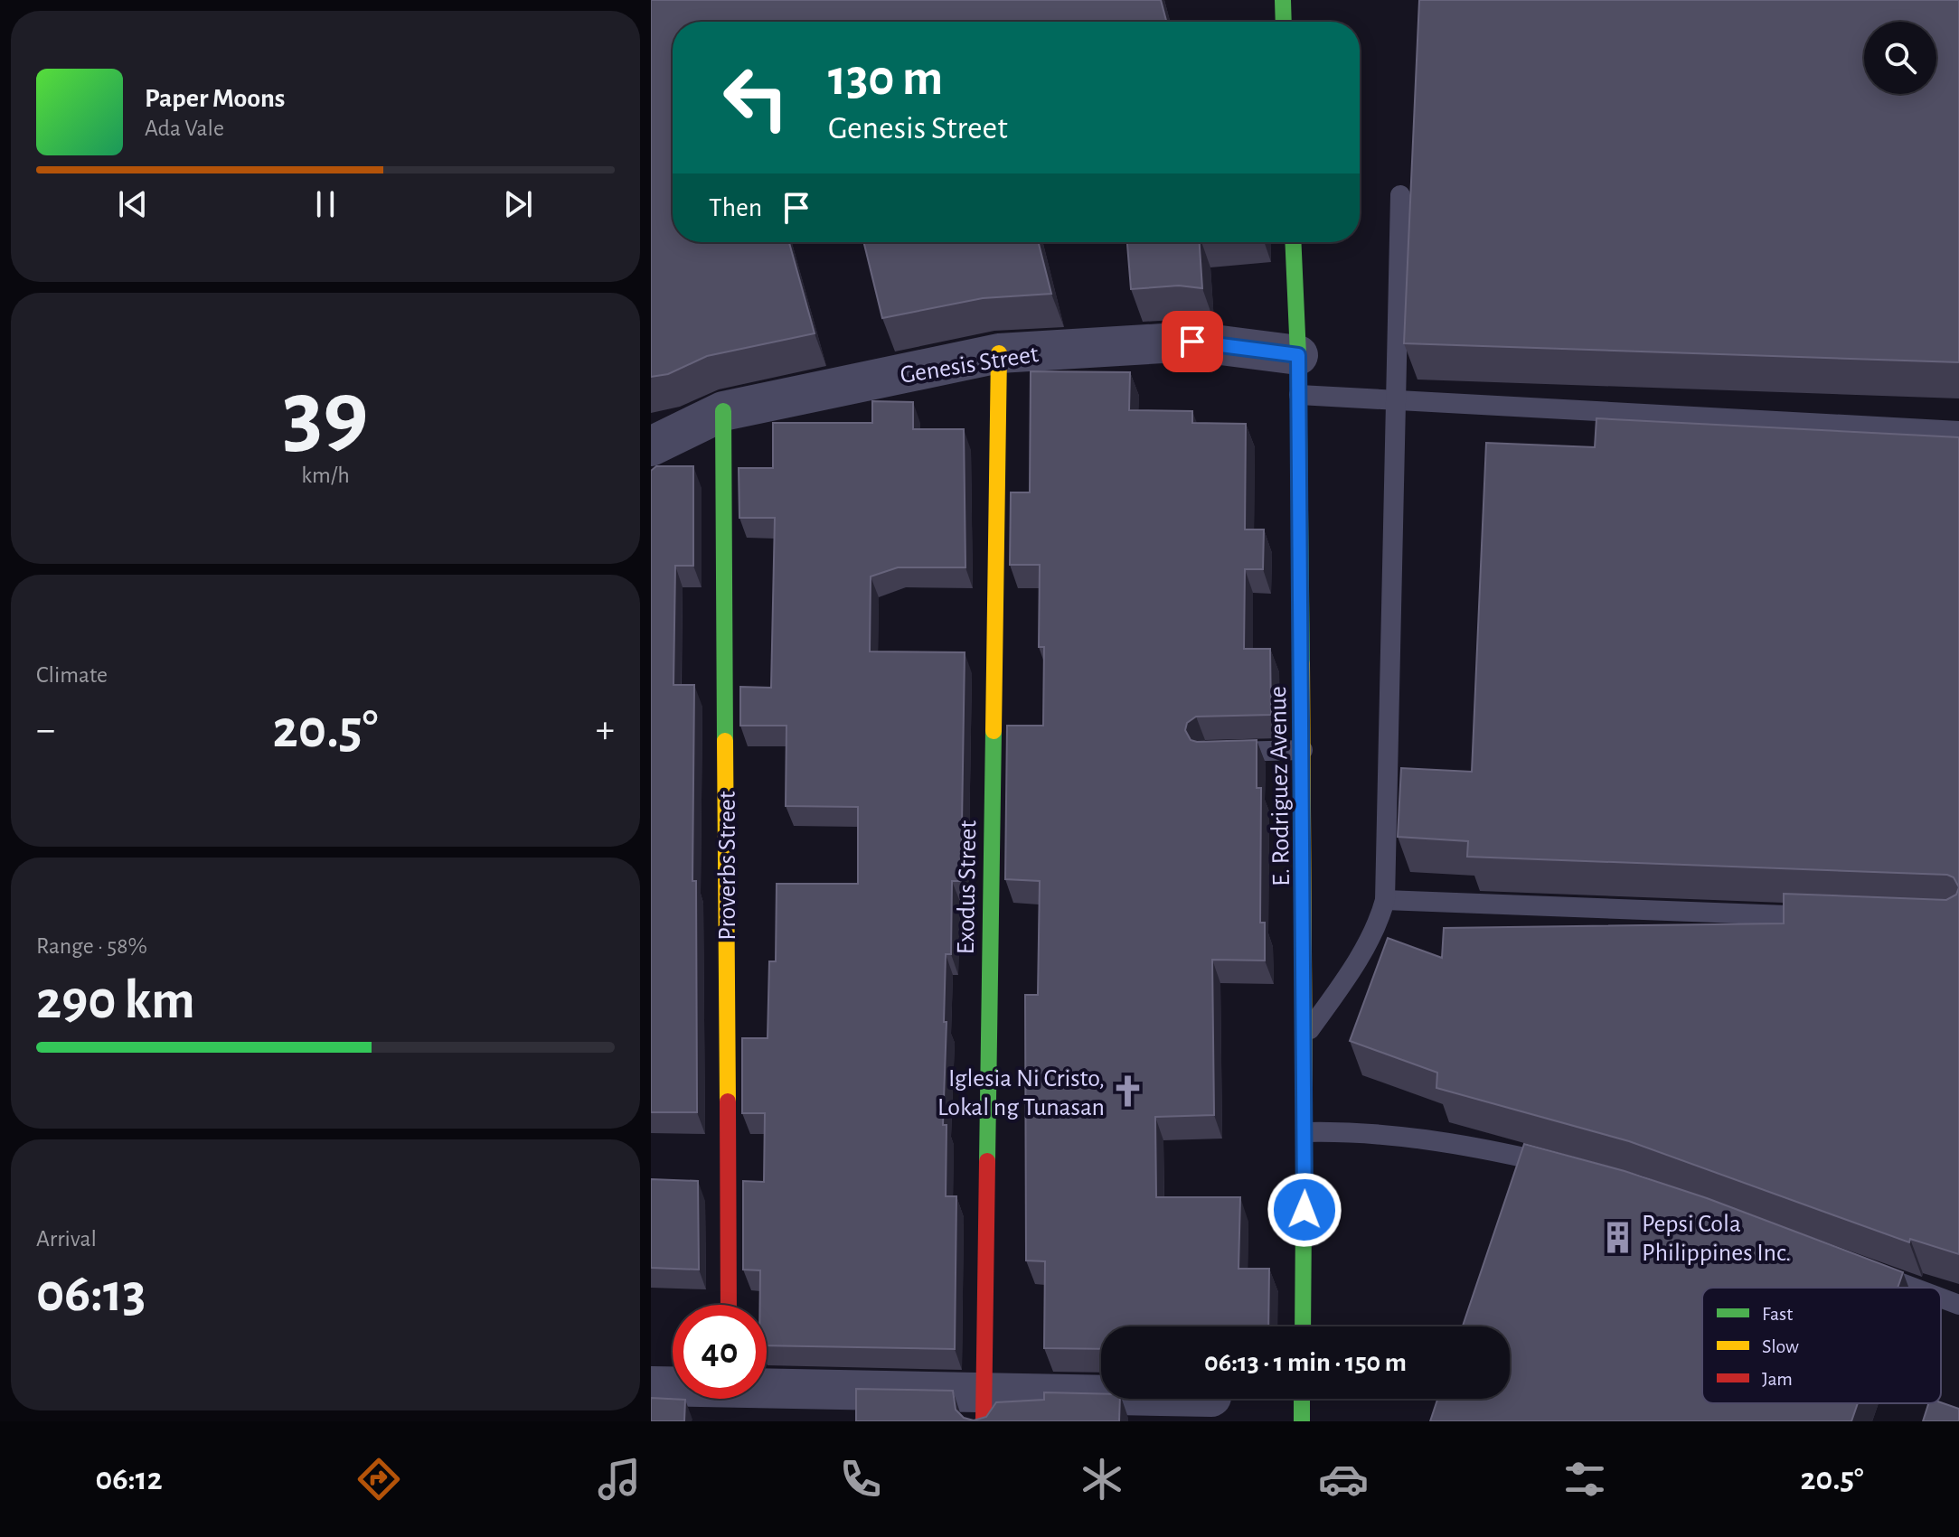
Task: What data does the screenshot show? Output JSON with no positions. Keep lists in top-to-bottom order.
{
  "streets": {
    "street": [
      "Genesis Street",
      "E. Rodriguez Avenue",
      "Proverbs Street",
      "Exodus Street"
    ]
  },
  "crossings": [
    ["Genesis Street", "E. Rodriguez Avenue"],
    ["Genesis Street", "Proverbs Street"],
    ["Genesis Street", "Exodus Street"]
  ],
  "places": {
    "church": ["Iglesia Ni Cristo, Lokal ng Tunasan"],
    "building": ["Pepsi Cola Philippines Inc."]
  },
  "legend": ["Fast", "Slow", "Jam"],
  "page": {
    "turn": ["130 m", "Genesis Street"],
    "song": ["Paper Moons", "Ada Vale"],
    "then": "Then",
    "tile": [
      ["39", "km/h"],
      "Climate",
      ["Range · 58%", "290 km"],
      ["Arrival", "06:13"]
    ],
    "heat": ["−", "20.5°", "+"],
    "limit": "40",
    "trip": "06:13 · 1 min · 150 m",
    "tabs": ["06:12", "20.5°"]
  }
}
